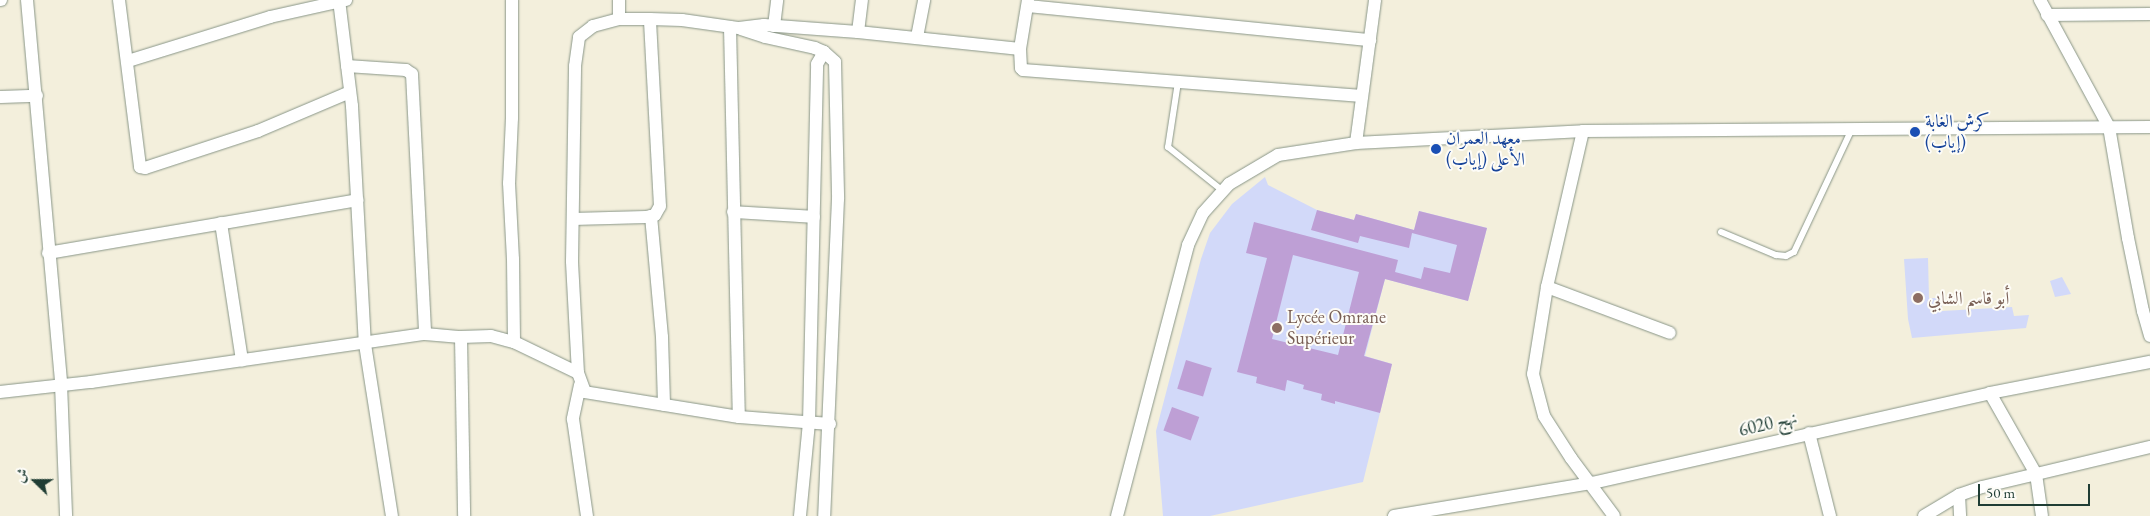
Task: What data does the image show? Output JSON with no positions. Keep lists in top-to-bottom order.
{
  "streets": {
    "street": ["نهج 6020"]
  },
  "places": [
    "كرش الغابة (إياب)",
    "معهد العمران الأعلى (إياب)",
    "أبو قاسم الشابي",
    "Lycée Omrane Supérieur"
  ],
  "scale_bar": "50 m",
  "north": "left"
}
